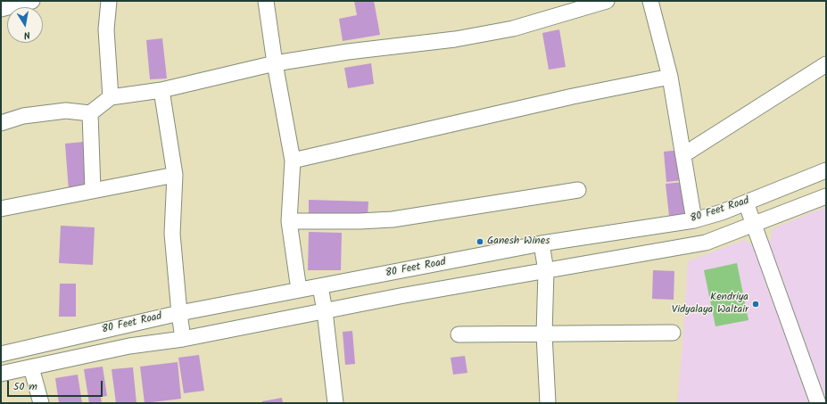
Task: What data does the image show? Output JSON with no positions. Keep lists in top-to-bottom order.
{
  "streets": {
    "street": ["80 Feet Road"]
  },
  "places": ["Ganesh Wines", "Kendriya Vidyalaya Waltair"],
  "scale_bar": "50 m",
  "north": "bottom"
}
